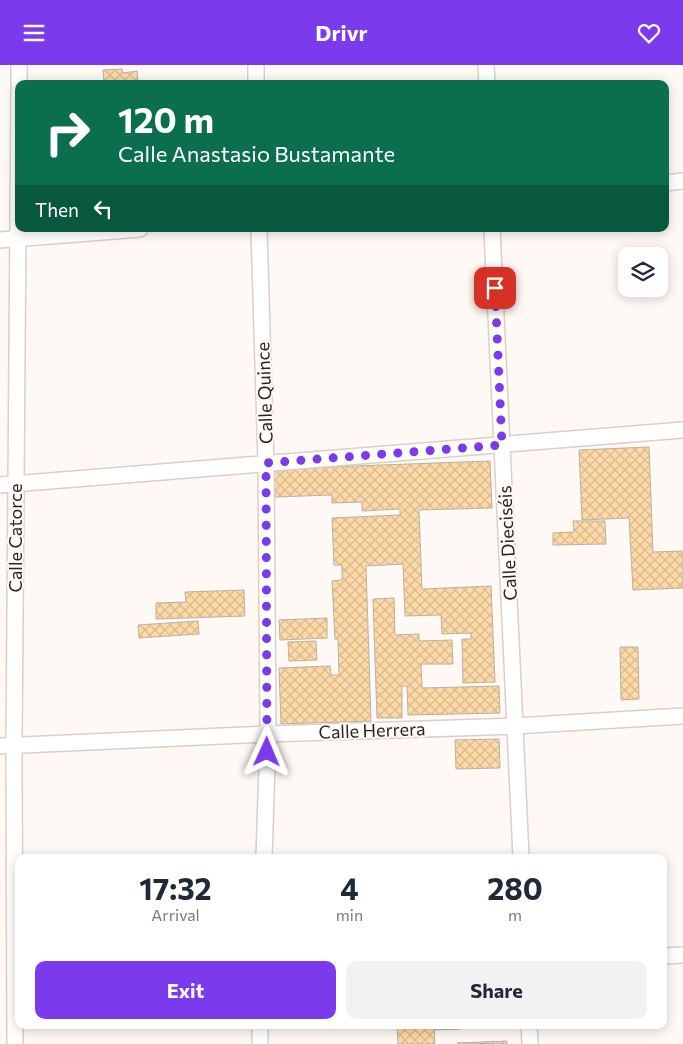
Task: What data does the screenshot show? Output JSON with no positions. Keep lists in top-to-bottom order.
{
  "streets": {
    "street": [
      "Calle Quince",
      "Calle Catorce",
      "Calle Dieciséis",
      "Calle Herrera"
    ]
  },
  "crossings": [
    ["Calle Quince", "Calle Herrera"],
    ["Calle Catorce", "Calle Herrera"],
    ["Calle Dieciséis", "Calle Herrera"]
  ],
  "page": {
    "header": "Drivr",
    "turn": ["120 m", "Calle Anastasio Bustamante"],
    "then": "Then",
    "eta": [
      "17:32",
      "Arrival",
      "4",
      "min",
      "280",
      "m"
    ],
    "buttons": ["Exit", "Share"]
  }
}
